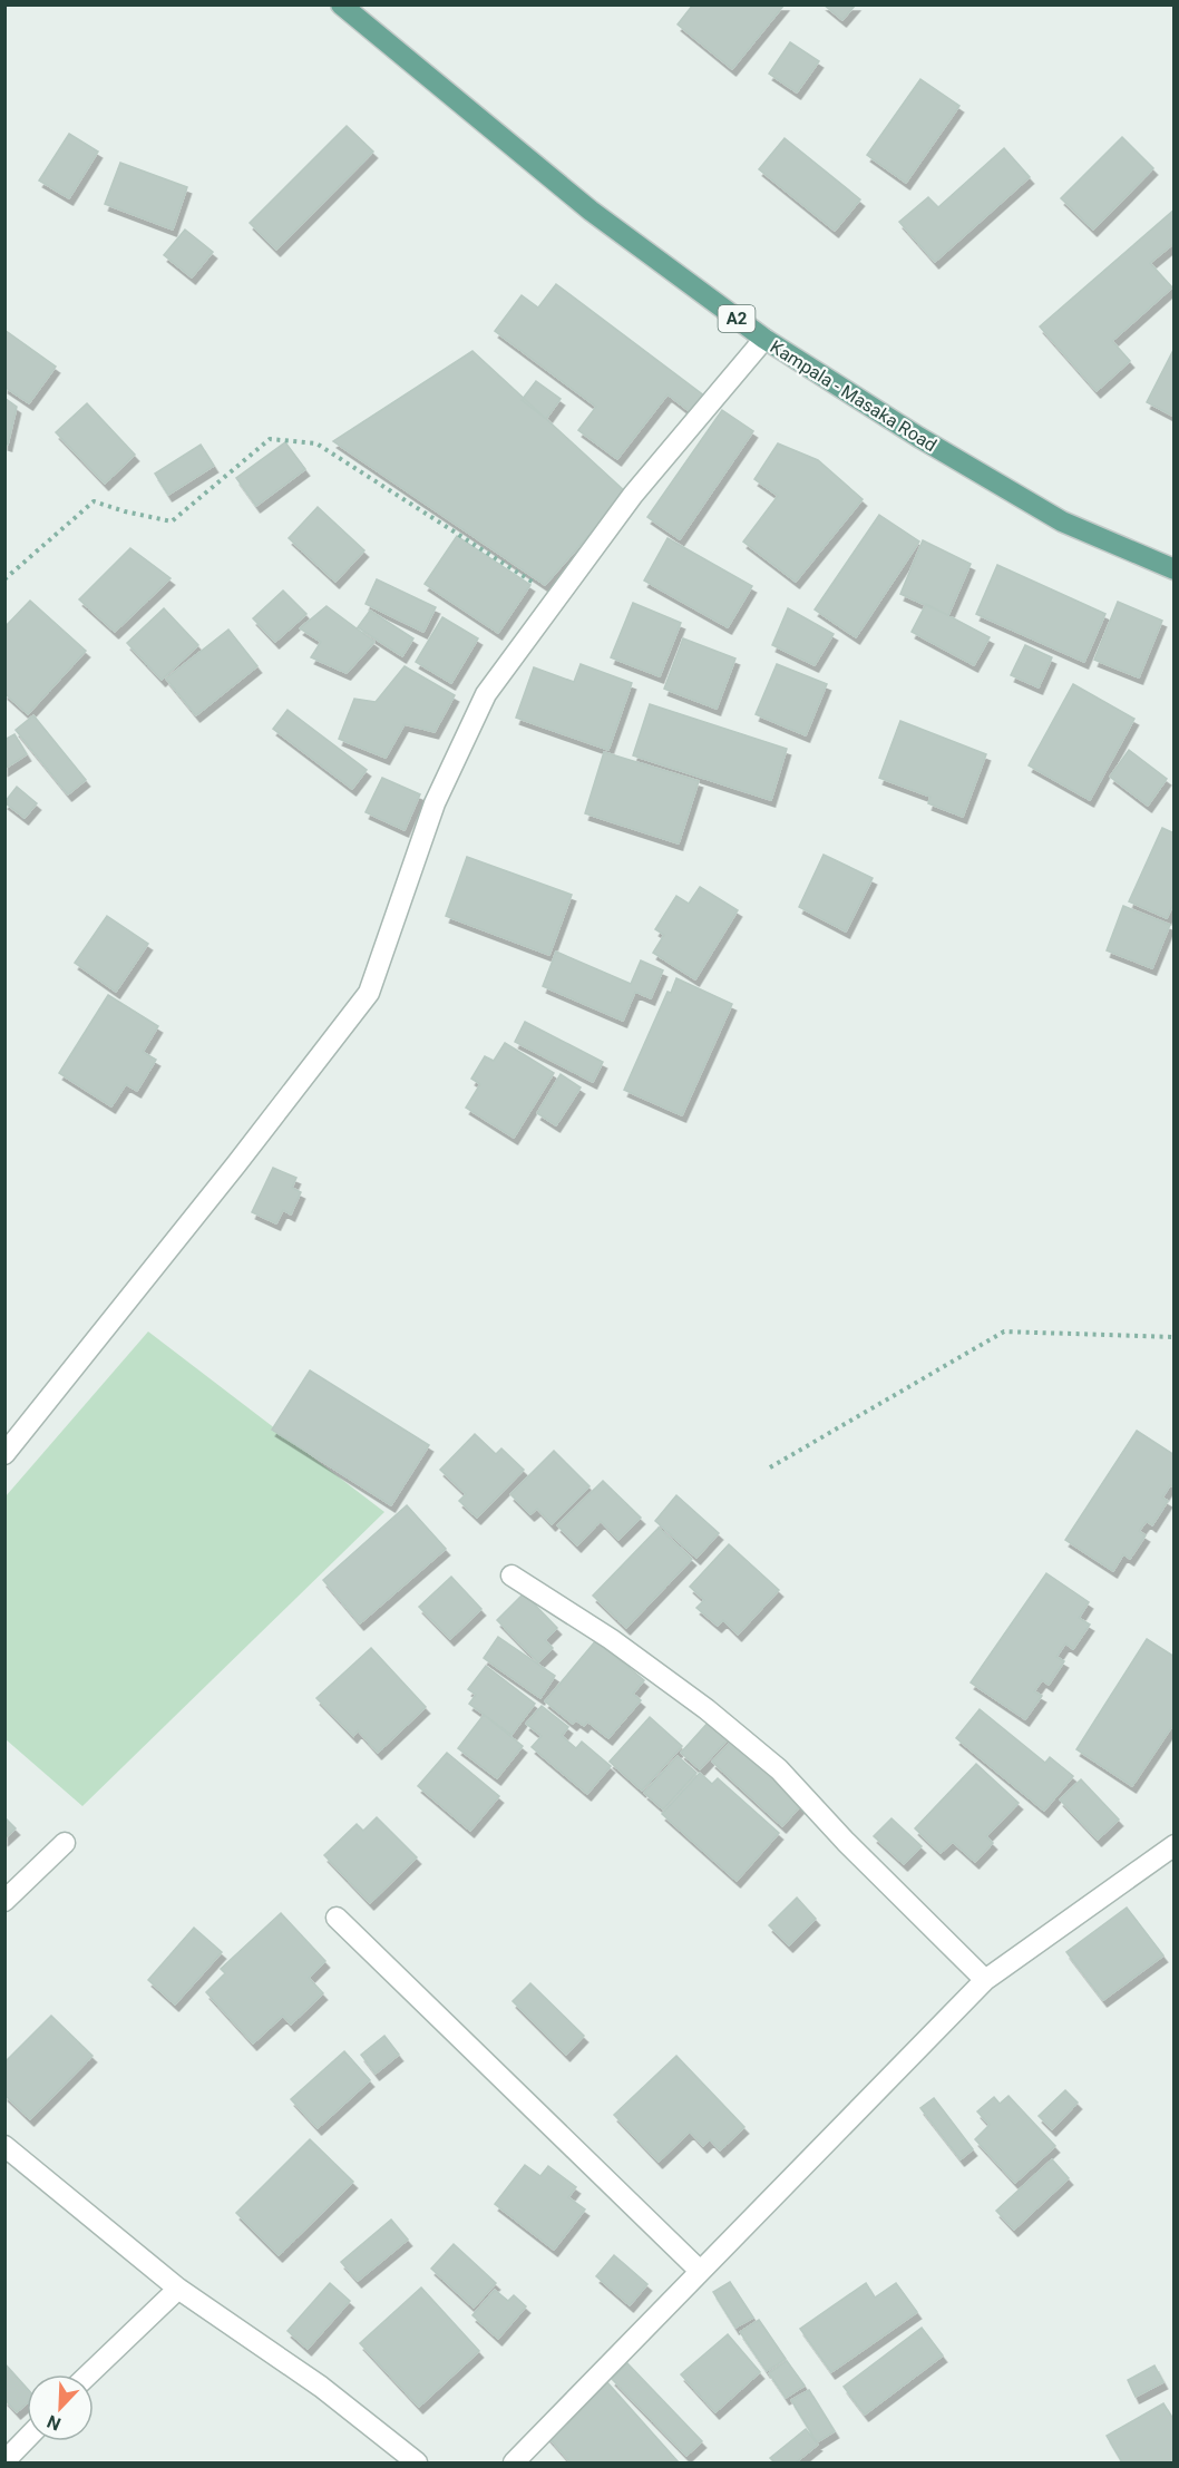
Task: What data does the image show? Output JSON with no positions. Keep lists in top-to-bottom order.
{
  "streets": {
    "main road": ["A2", "Kampala - Masaka Road"]
  },
  "north": "bottom left"
}
